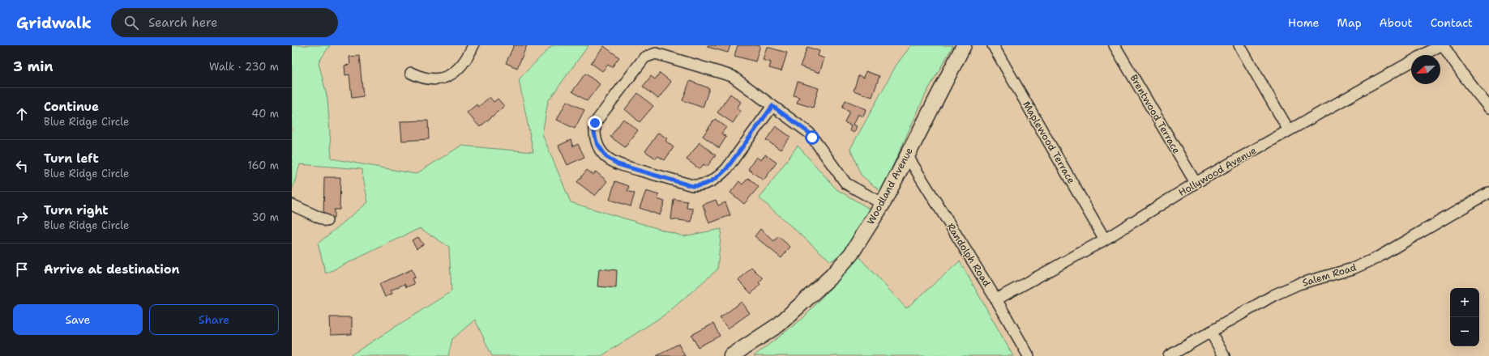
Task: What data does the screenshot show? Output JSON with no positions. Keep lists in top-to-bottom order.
{
  "streets": {
    "street": [
      "Brentwood Terrace",
      "Maplewood Terrace",
      "Hollywood Avenue",
      "Woodland Avenue",
      "Randolph Road",
      "Salem Road"
    ]
  },
  "crossings": [
    ["Brentwood Terrace", "Hollywood Avenue"],
    ["Maplewood Terrace", "Hollywood Avenue"],
    ["Hollywood Avenue", "Randolph Road"],
    ["Woodland Avenue", "Randolph Road"]
  ],
  "north": "bottom left",
  "page": {
    "header": "Gridwalk",
    "search": "Search here",
    "nav": [
      "Home",
      "Map",
      "About",
      "Contact"
    ],
    "heading": ["3 min", "Walk · 230 m"],
    "list": [
      ["Continue", "Blue Ridge Circle", "40 m"],
      ["Turn left", "Blue Ridge Circle", "160 m"],
      ["Turn right", "Blue Ridge Circle", "30 m"],
      "Arrive at destination"
    ],
    "map_buttons": ["+", "−"],
    "buttons": ["Save", "Share"]
  }
}
